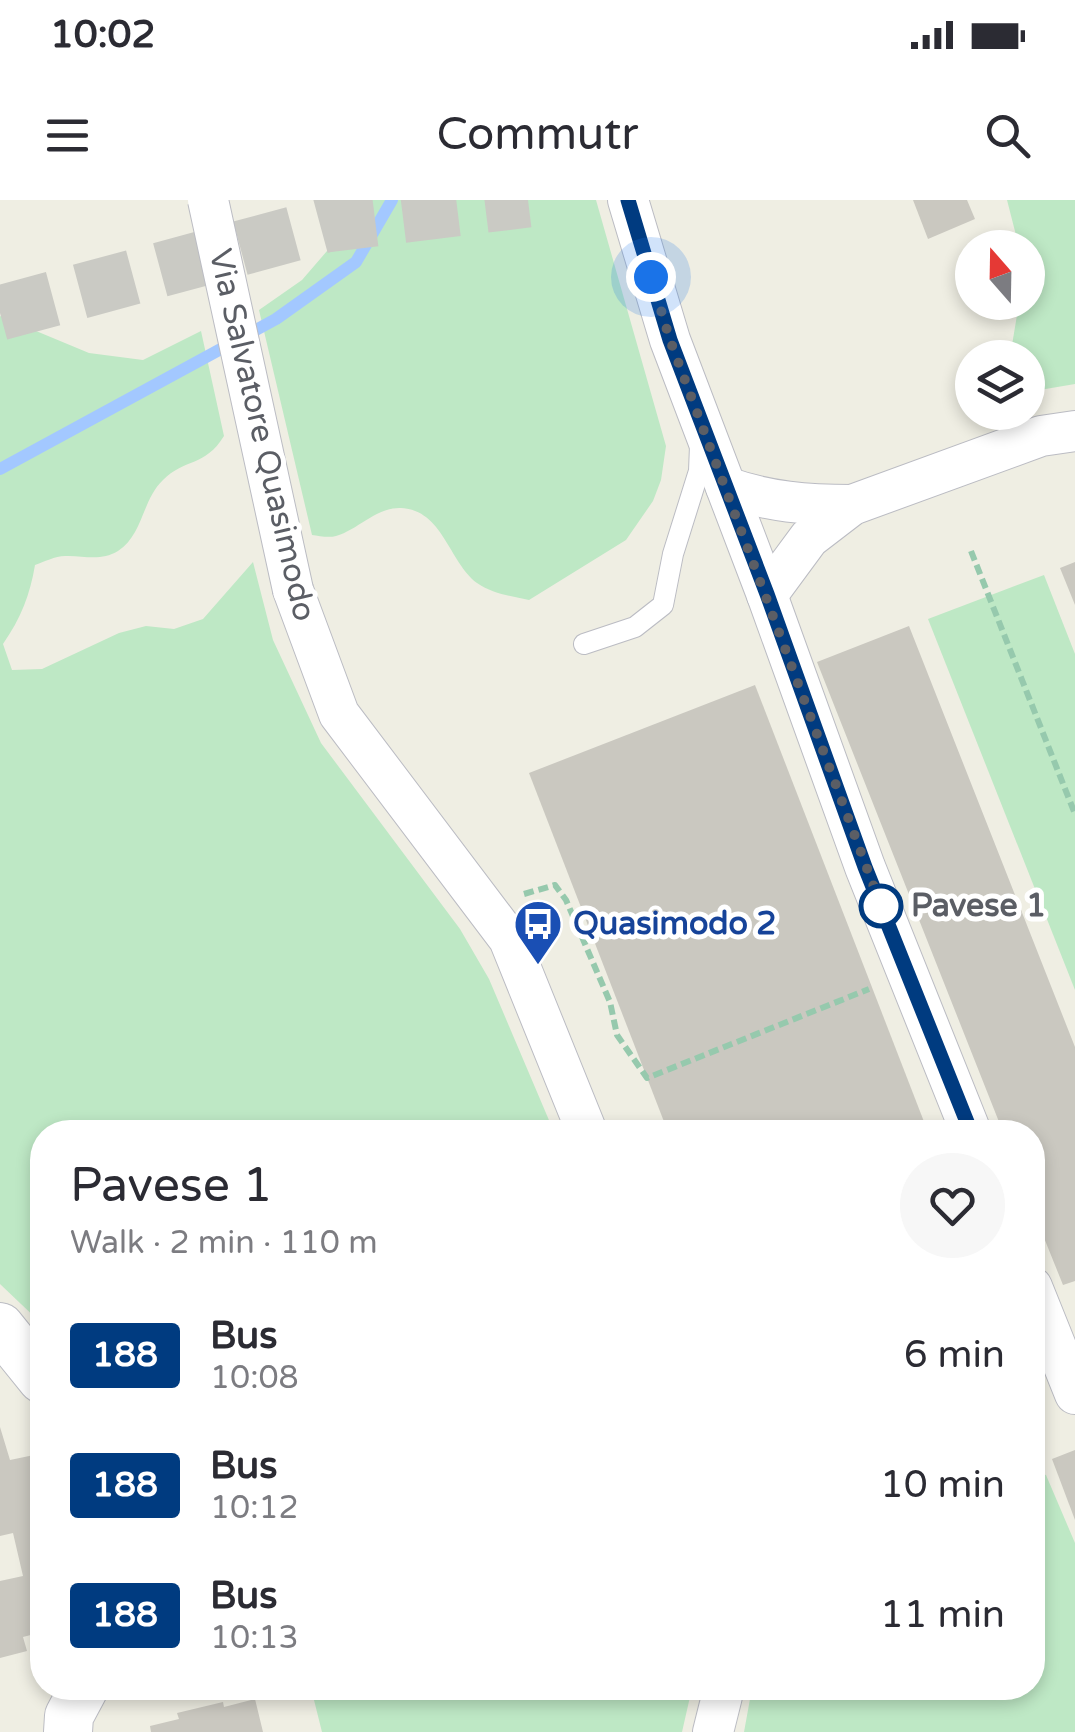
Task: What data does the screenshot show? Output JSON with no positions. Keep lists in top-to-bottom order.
{
  "streets": {
    "street": ["Via Salvatore Quasimodo"]
  },
  "places": {
    "other": ["Pavese 1"],
    "bus stop": ["Quasimodo 2"]
  },
  "lines": ["bus line 188"],
  "north": "top",
  "page": {
    "status": "10:02",
    "header": "Commutr",
    "heading": ["Pavese 1", "Walk · 2 min · 110 m"],
    "list": [
      {
        "mark": "188",
        "name": "Bus",
        "note": "10:08",
        "value": "6 min"
      },
      {
        "mark": "188",
        "name": "Bus",
        "note": "10:12",
        "value": "10 min"
      },
      {
        "mark": "188",
        "name": "Bus",
        "note": "10:13",
        "value": "11 min"
      }
    ]
  }
}
